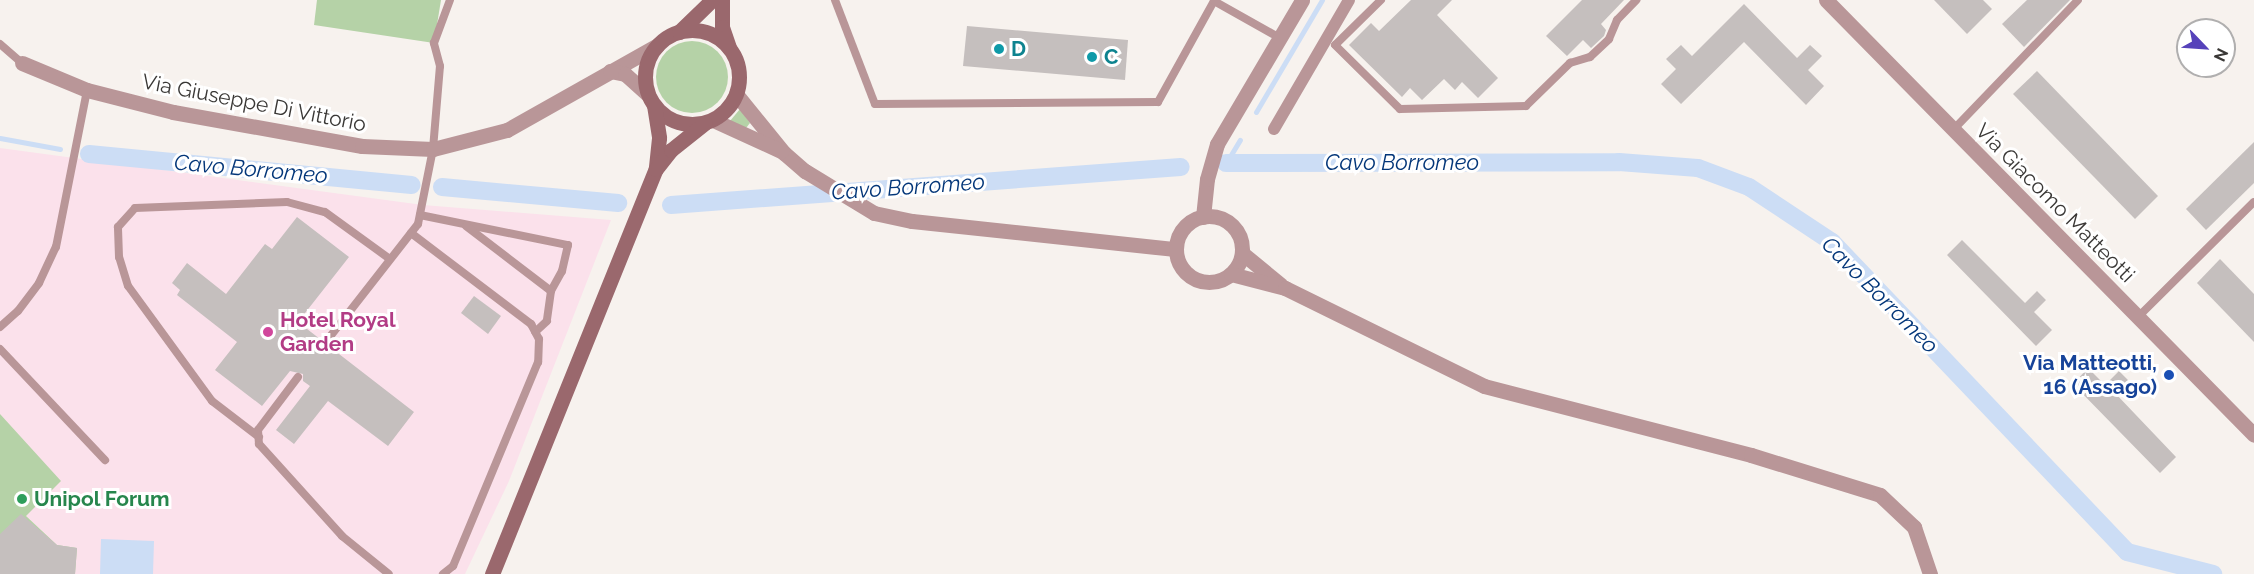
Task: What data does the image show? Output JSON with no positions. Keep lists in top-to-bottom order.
{
  "streets": {
    "street": ["Via Giuseppe Di Vittorio", "Via Giacomo Matteotti"]
  },
  "water": ["Cavo Borromeo"],
  "places": [
    "D",
    "C",
    "Hotel Royal Garden",
    "Via Matteotti, 16 (Assago)",
    "Unipol Forum"
  ],
  "north": "bottom right"
}
